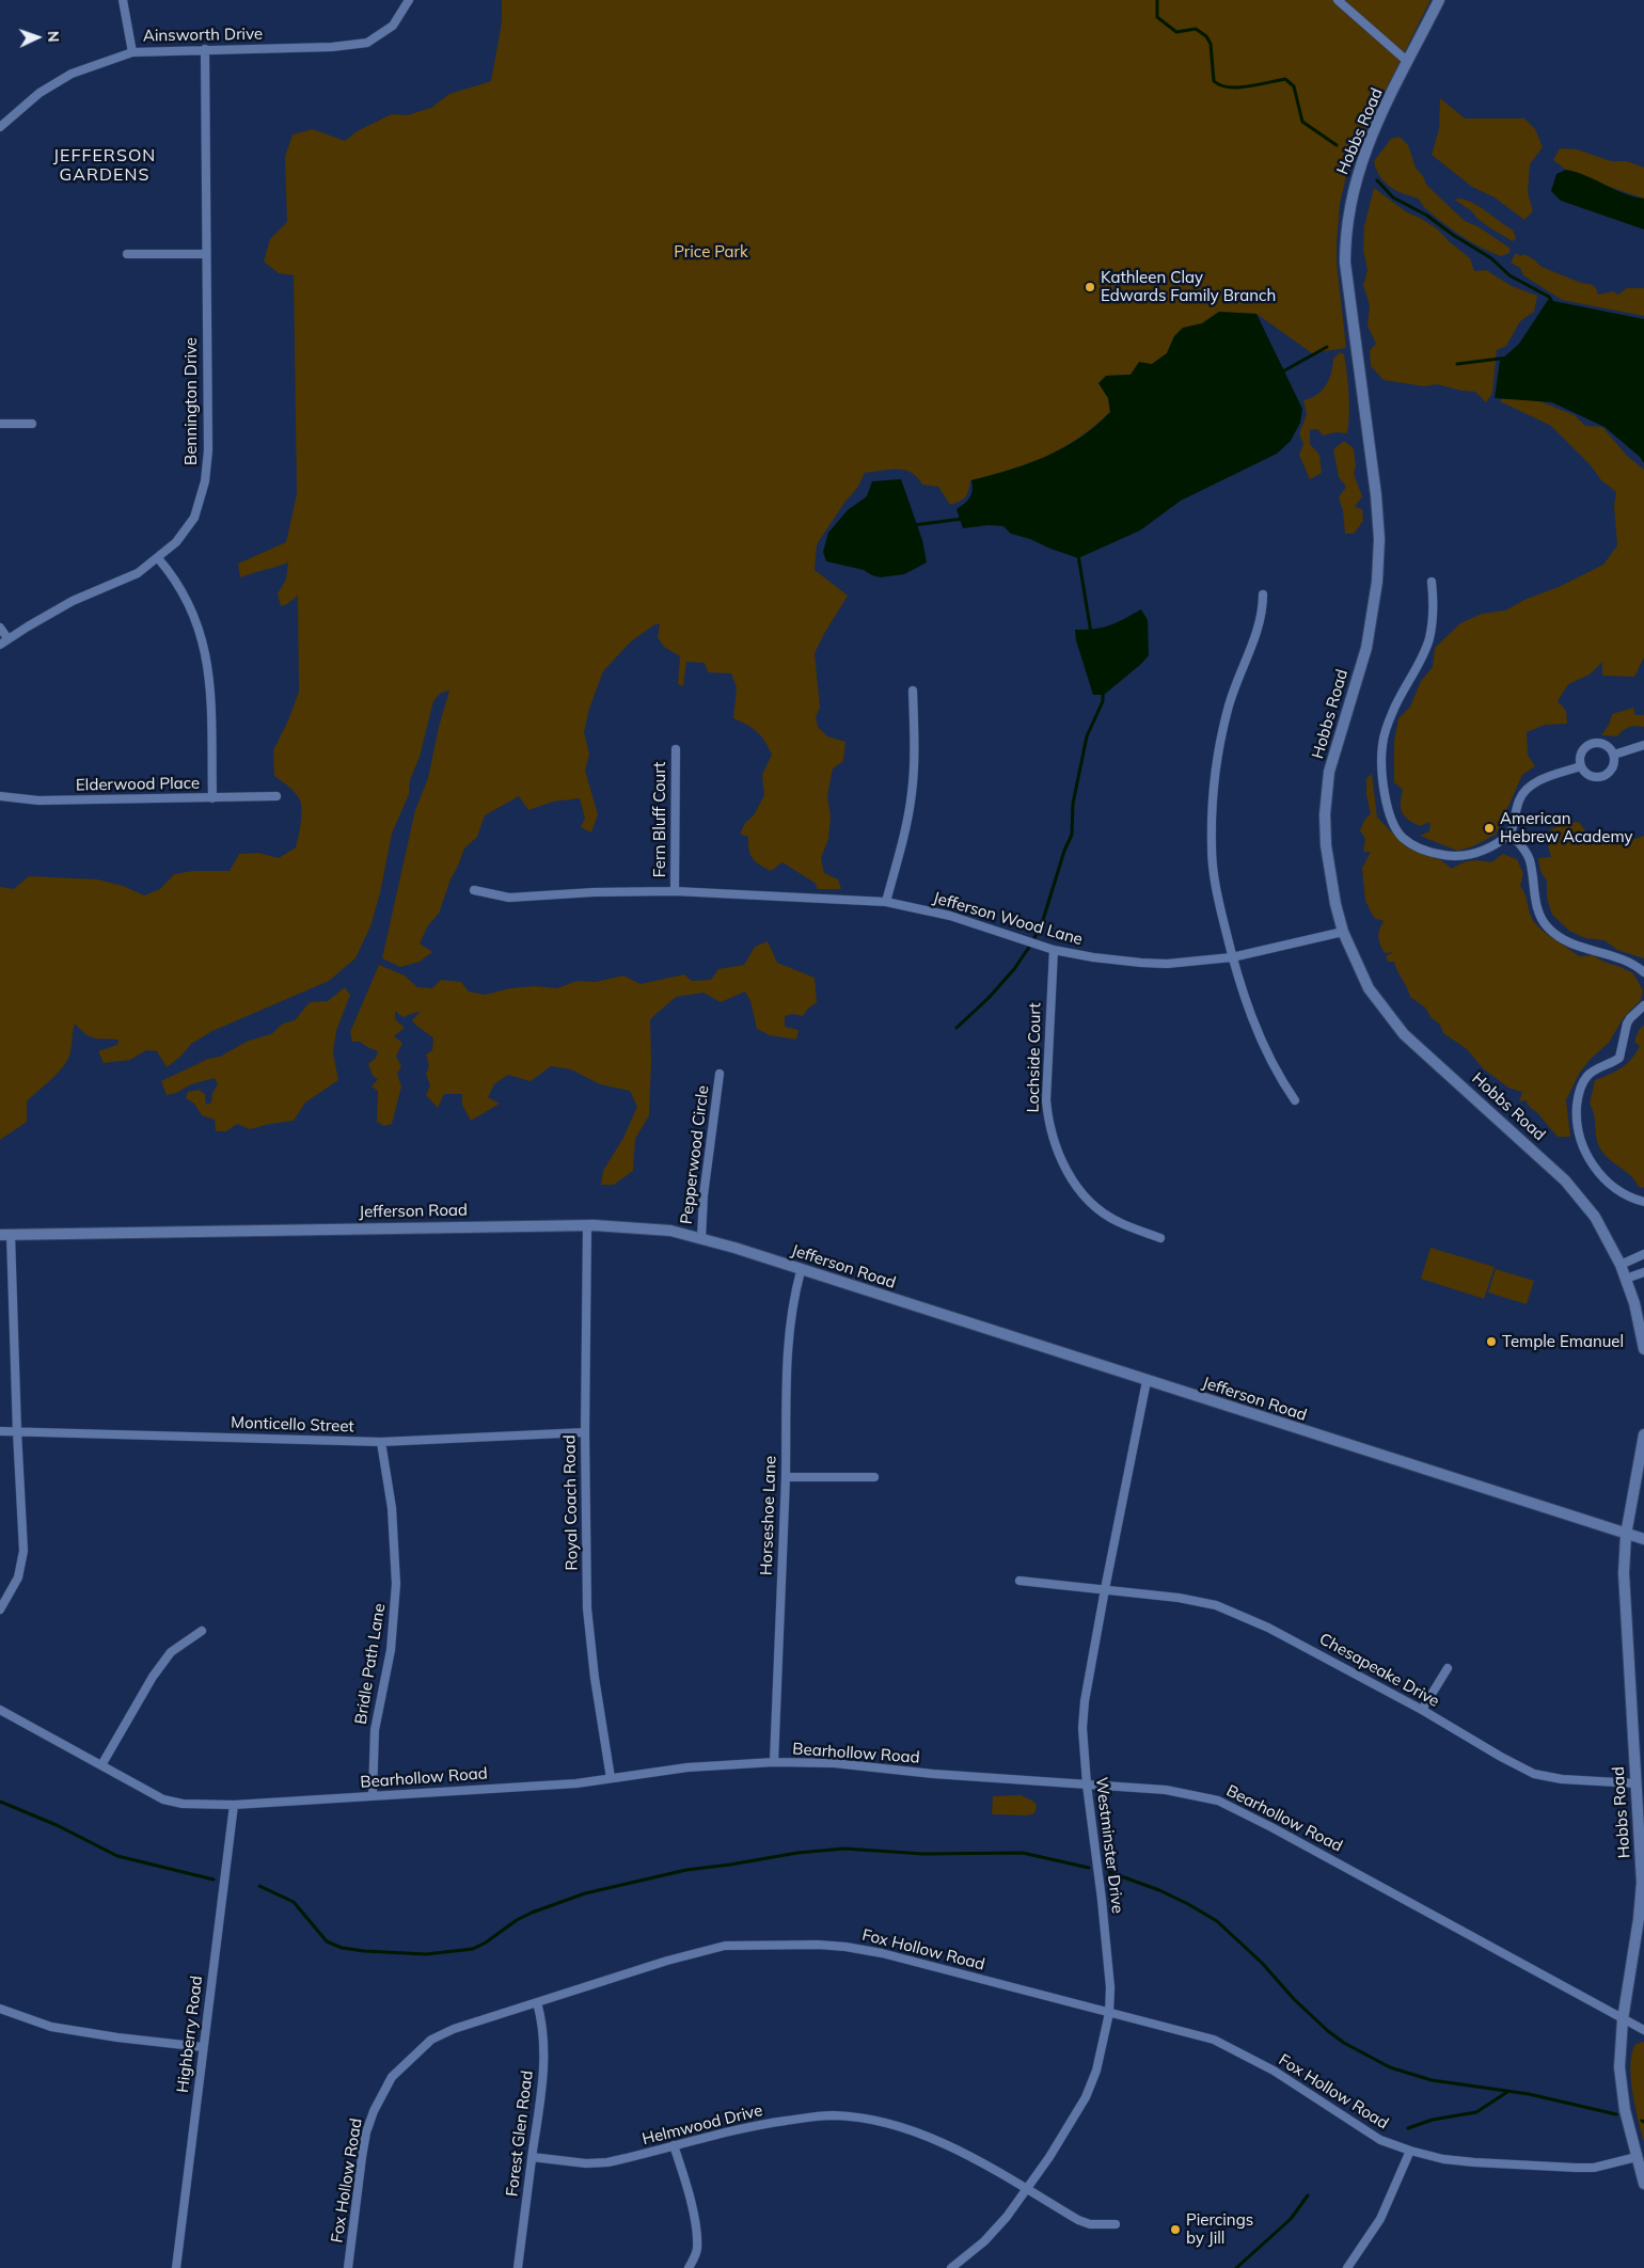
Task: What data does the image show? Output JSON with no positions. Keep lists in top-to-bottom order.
{
  "streets": {
    "street": [
      "Ainsworth Drive",
      "Hobbs Road",
      "Bennington Drive",
      "Elderwood Place",
      "Fern Bluff Court",
      "Jefferson Wood Lane",
      "Lochside Court",
      "Pepperwood Circle",
      "Jefferson Road",
      "Monticello Street",
      "Royal Coach Road",
      "Horseshoe Lane",
      "Bridle Path Lane",
      "Chesapeake Drive",
      "Bearhollow Road",
      "Westminster Drive",
      "Fox Hollow Road",
      "Highberry Road",
      "Helmwood Drive",
      "Forest Glen Road"
    ]
  },
  "crossings": [
    ["Ainsworth Drive", "Bennington Drive"],
    ["Hobbs Road", "Jefferson Wood Lane"],
    ["Hobbs Road", "Jefferson Road"],
    ["Hobbs Road", "Chesapeake Drive"],
    ["Hobbs Road", "Bearhollow Road"],
    ["Hobbs Road", "Fox Hollow Road"],
    ["Fern Bluff Court", "Jefferson Wood Lane"],
    ["Jefferson Wood Lane", "Lochside Court"],
    ["Pepperwood Circle", "Jefferson Road"],
    ["Jefferson Road", "Royal Coach Road"],
    ["Jefferson Road", "Horseshoe Lane"],
    ["Jefferson Road", "Westminster Drive"],
    ["Monticello Street", "Royal Coach Road"],
    ["Monticello Street", "Bridle Path Lane"],
    ["Royal Coach Road", "Bearhollow Road"],
    ["Horseshoe Lane", "Bearhollow Road"],
    ["Bridle Path Lane", "Bearhollow Road"],
    ["Chesapeake Drive", "Westminster Drive"],
    ["Bearhollow Road", "Westminster Drive"],
    ["Bearhollow Road", "Highberry Road"],
    ["Westminster Drive", "Fox Hollow Road"],
    ["Westminster Drive", "Helmwood Drive"],
    ["Fox Hollow Road", "Forest Glen Road"],
    ["Helmwood Drive", "Forest Glen Road"]
  ],
  "districts": ["JEFFERSON GARDENS"],
  "parks": ["Price Park"],
  "places": [
    "Kathleen Clay Edwards Family Branch",
    "American Hebrew Academy",
    "Temple Emanuel",
    "Piercings by Jill"
  ],
  "north": "right"
}
